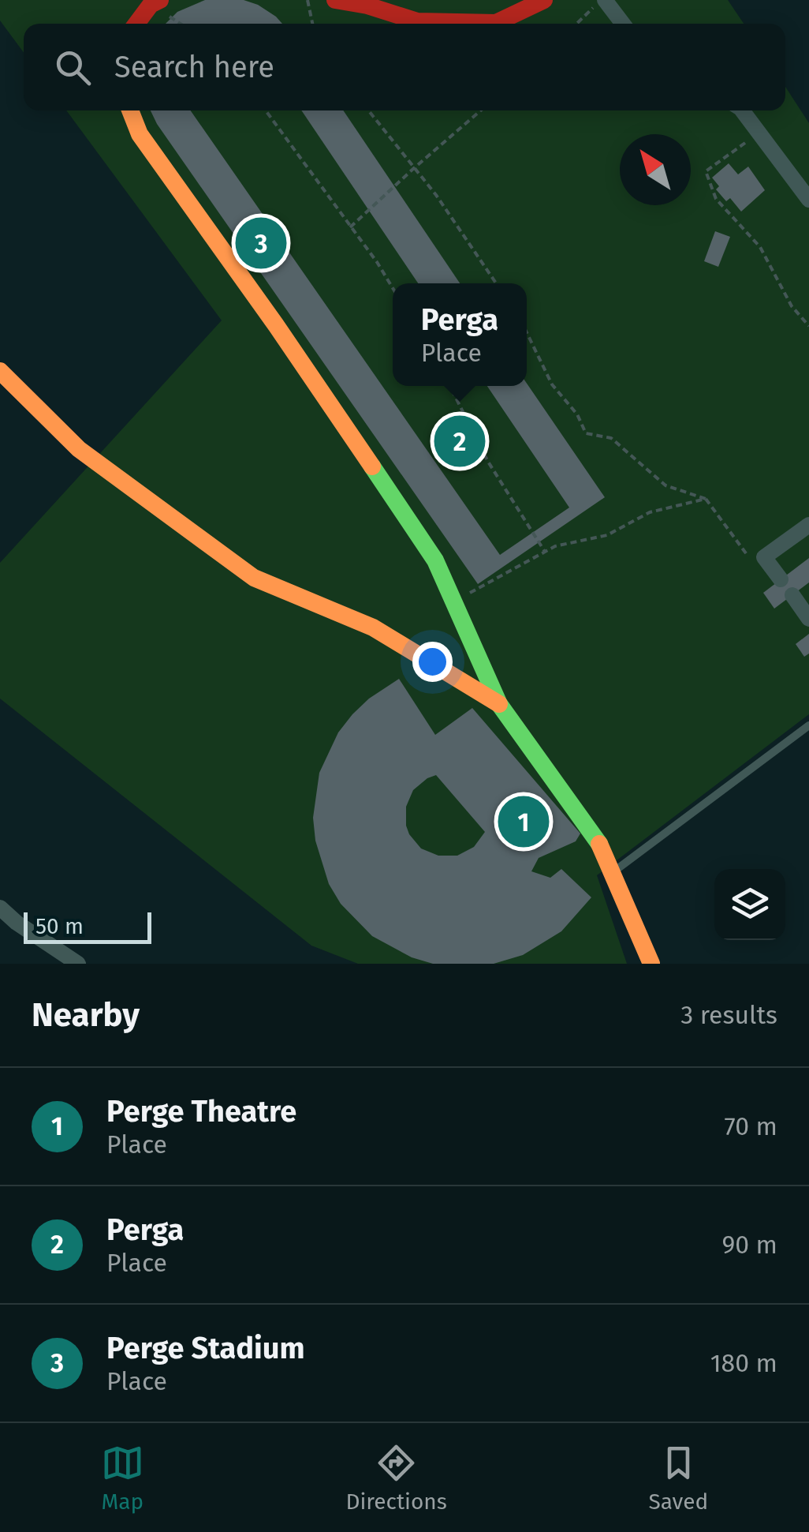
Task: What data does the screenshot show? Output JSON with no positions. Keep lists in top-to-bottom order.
{
  "scale_bar": "50 m",
  "north": "top left",
  "page": {
    "search": "Search here",
    "pins": ["3", "2", "1"],
    "popup": ["Perga", "Place"],
    "scale": "50 m",
    "heading": ["Nearby", "3 results"],
    "list": [
      {
        "mark": "1",
        "name": "Perge Theatre",
        "note": "Place",
        "value": "70 m"
      },
      {
        "mark": "2",
        "name": "Perga",
        "note": "Place",
        "value": "90 m"
      },
      {
        "mark": "3",
        "name": "Perge Stadium",
        "note": "Place",
        "value": "180 m"
      }
    ],
    "nav": ["Map", "Directions", "Saved"]
  }
}
